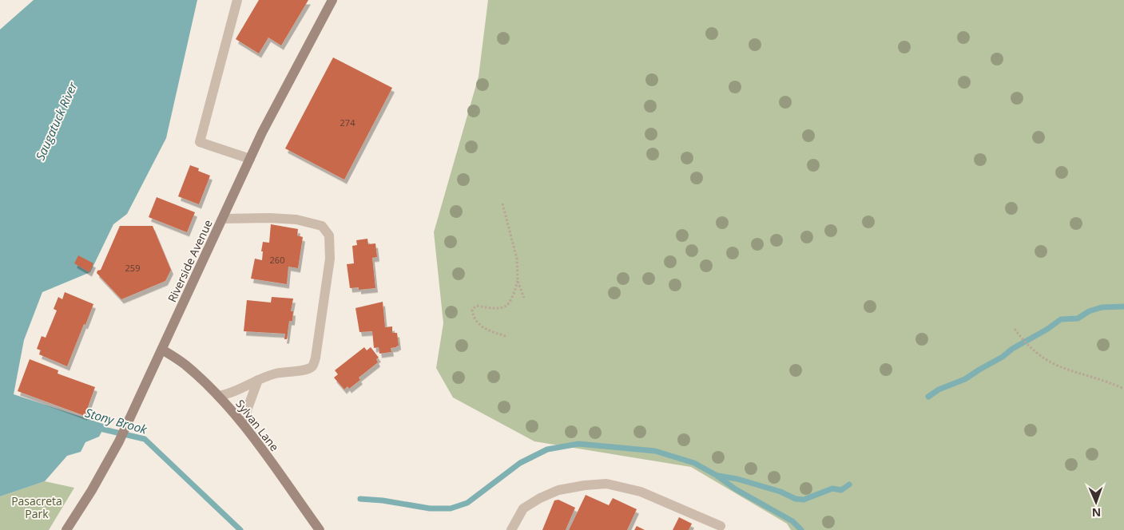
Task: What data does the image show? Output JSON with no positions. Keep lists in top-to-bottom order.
{
  "streets": {
    "main road": ["Riverside Avenue", "Sylvan Lane"]
  },
  "crossings": [
    ["Riverside Avenue", "Sylvan Lane"]
  ],
  "water": ["Saugatuck River", "Stony Brook"],
  "parks": ["Pasacreta Park"],
  "house_numbers": ["274", "260", "259"],
  "north": "bottom"
}
